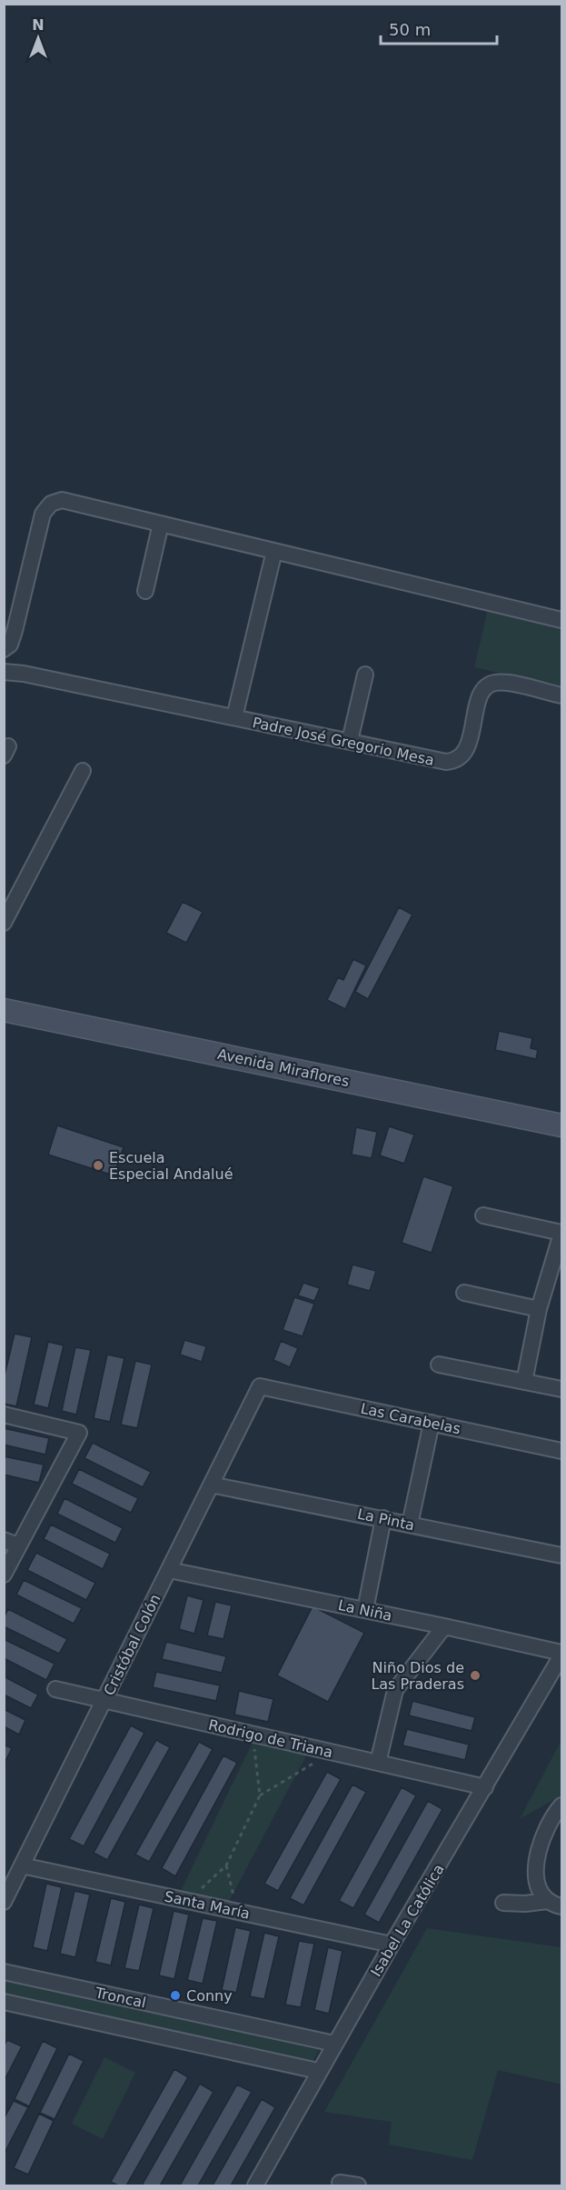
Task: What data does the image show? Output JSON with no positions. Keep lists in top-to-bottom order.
{
  "streets": {
    "main road": ["Avenida Miraflores"],
    "street": [
      "Padre José Gregorio Mesa",
      "Las Carabelas",
      "La Pinta",
      "La Niña",
      "Cristóbal Colón",
      "Rodrigo de Triana",
      "Santa María",
      "Isabel La Católica",
      "Troncal"
    ]
  },
  "crossings": [
    ["Las Carabelas", "Cristóbal Colón"],
    ["La Pinta", "Cristóbal Colón"],
    ["La Niña", "Cristóbal Colón"],
    ["La Niña", "Isabel La Católica"],
    ["Cristóbal Colón", "Rodrigo de Triana"],
    ["Cristóbal Colón", "Santa María"],
    ["Rodrigo de Triana", "Isabel La Católica"],
    ["Santa María", "Isabel La Católica"],
    ["Isabel La Católica", "Troncal"]
  ],
  "places": ["Escuela Especial Andalué", "Niño Dios de Las Praderas", "Conny"],
  "scale_bar": "50 m",
  "north": "top"
}
